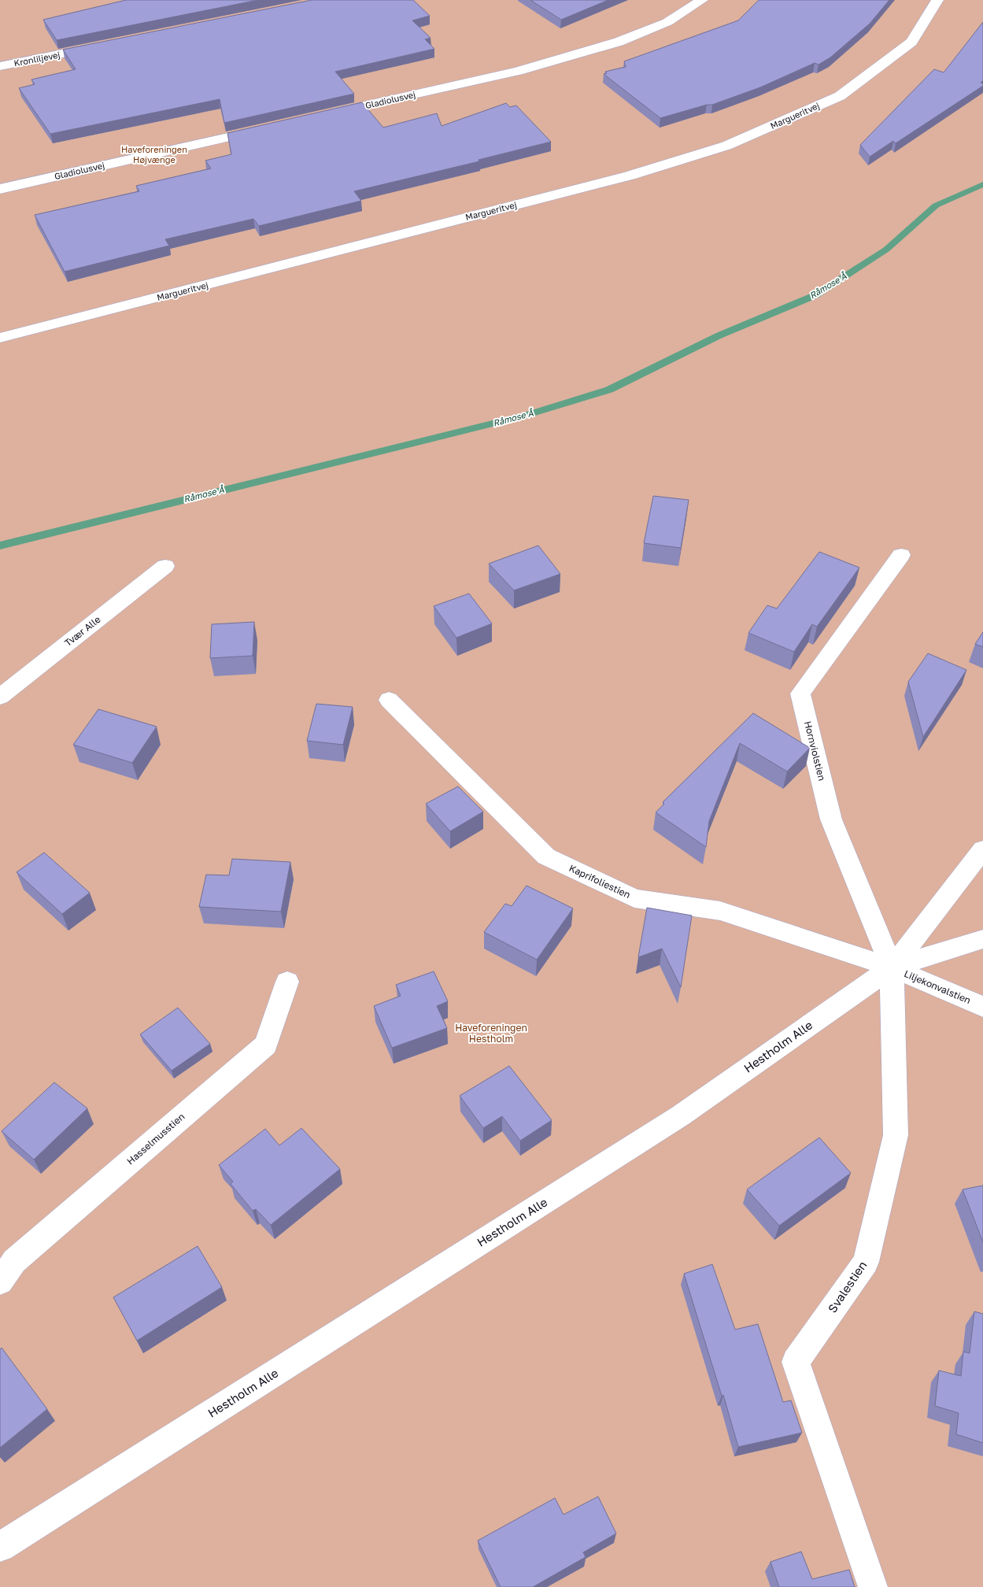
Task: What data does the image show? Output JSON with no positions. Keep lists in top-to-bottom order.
{
  "streets": {
    "lane": [
      "Kronliljevej",
      "Gladiolusvej",
      "Margueritvej",
      "Tvær Alle",
      "Hornviolstien",
      "Kaprifoliestien",
      "Liljekonvalstien",
      "Hestholm Alle",
      "Hasselmusstien",
      "Svalestien"
    ]
  },
  "crossings": [
    ["Hornviolstien", "Kaprifoliestien"],
    ["Hornviolstien", "Liljekonvalstien"],
    ["Hornviolstien", "Hestholm Alle"],
    ["Hornviolstien", "Svalestien"],
    ["Kaprifoliestien", "Liljekonvalstien"],
    ["Kaprifoliestien", "Hestholm Alle"],
    ["Kaprifoliestien", "Svalestien"],
    ["Liljekonvalstien", "Hestholm Alle"],
    ["Liljekonvalstien", "Svalestien"],
    ["Hestholm Alle", "Svalestien"]
  ],
  "water": ["Råmose Å"],
  "parks": ["Haveforeningen Højvænge", "Haveforeningen Hestholm"]
}
